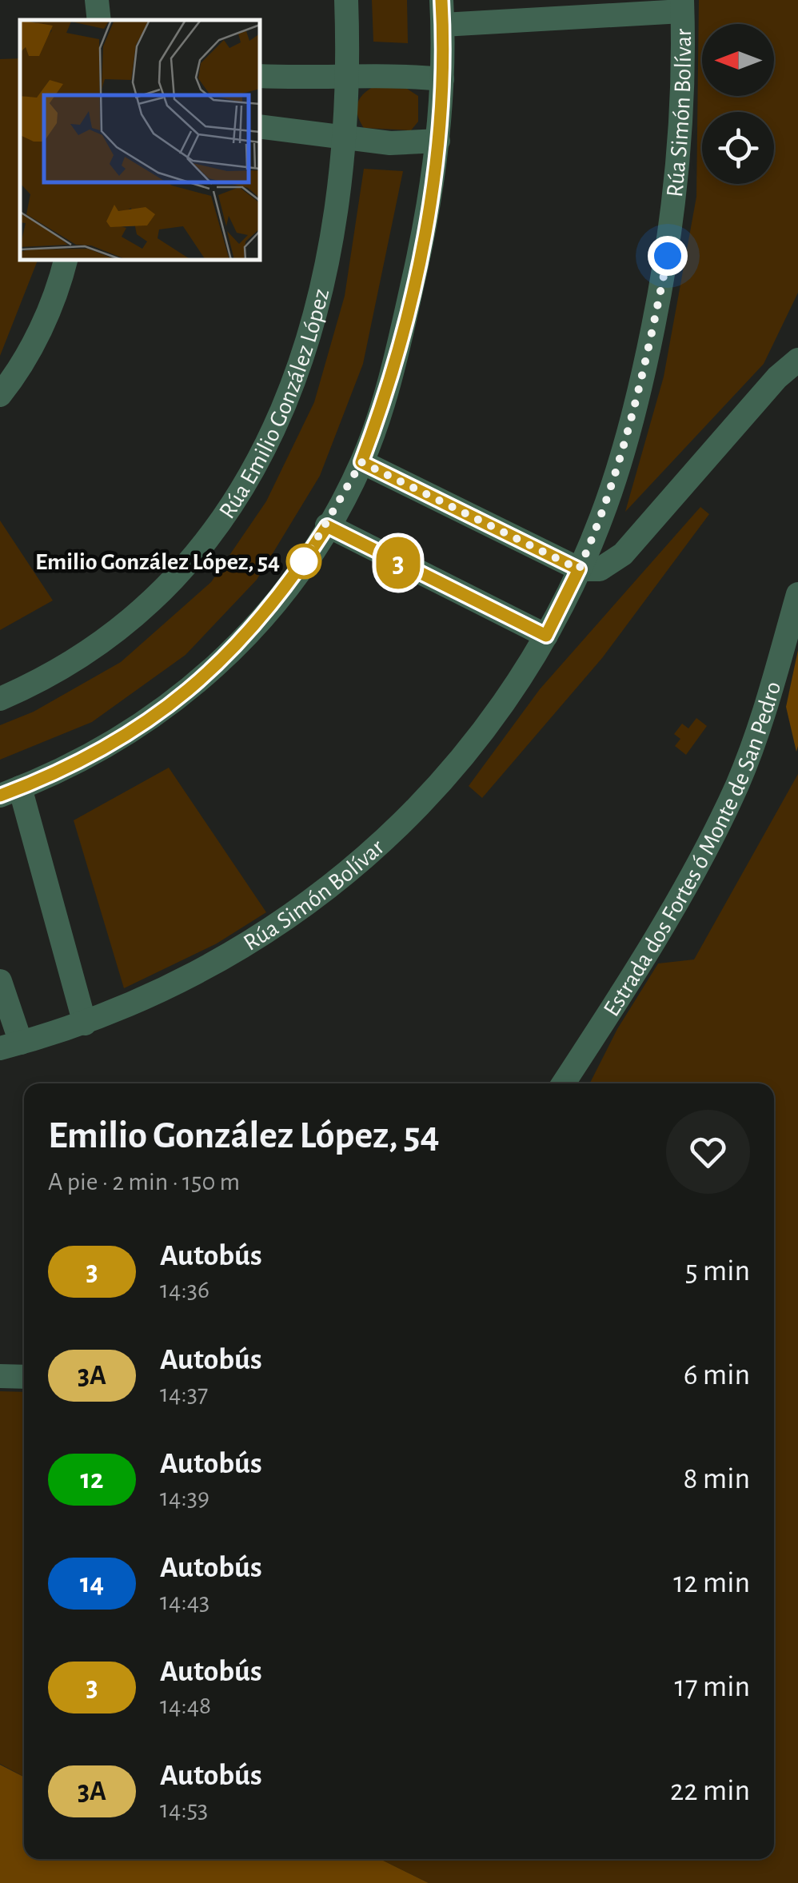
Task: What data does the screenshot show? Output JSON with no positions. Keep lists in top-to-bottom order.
{
  "streets": {
    "street": ["Rúa Simón Bolívar", "Rúa Emilio González López", "Estrada dos Fortes ó Monte de San Pedro"]
  },
  "places": ["Emilio González López, 54"],
  "lines": ["bus line 3"],
  "north": "left",
  "page": {
    "on_map": "3",
    "heading": ["Emilio González López, 54", "A pie · 2 min · 150 m"],
    "list": [
      {
        "mark": "3",
        "name": "Autobús",
        "note": "14:36",
        "value": "5 min"
      },
      {
        "mark": "3A",
        "name": "Autobús",
        "note": "14:37",
        "value": "6 min"
      },
      {
        "mark": "12",
        "name": "Autobús",
        "note": "14:39",
        "value": "8 min"
      },
      {
        "mark": "14",
        "name": "Autobús",
        "note": "14:43",
        "value": "12 min"
      },
      {
        "mark": "3",
        "name": "Autobús",
        "note": "14:48",
        "value": "17 min"
      },
      {
        "mark": "3A",
        "name": "Autobús",
        "note": "14:53",
        "value": "22 min"
      }
    ]
  }
}
